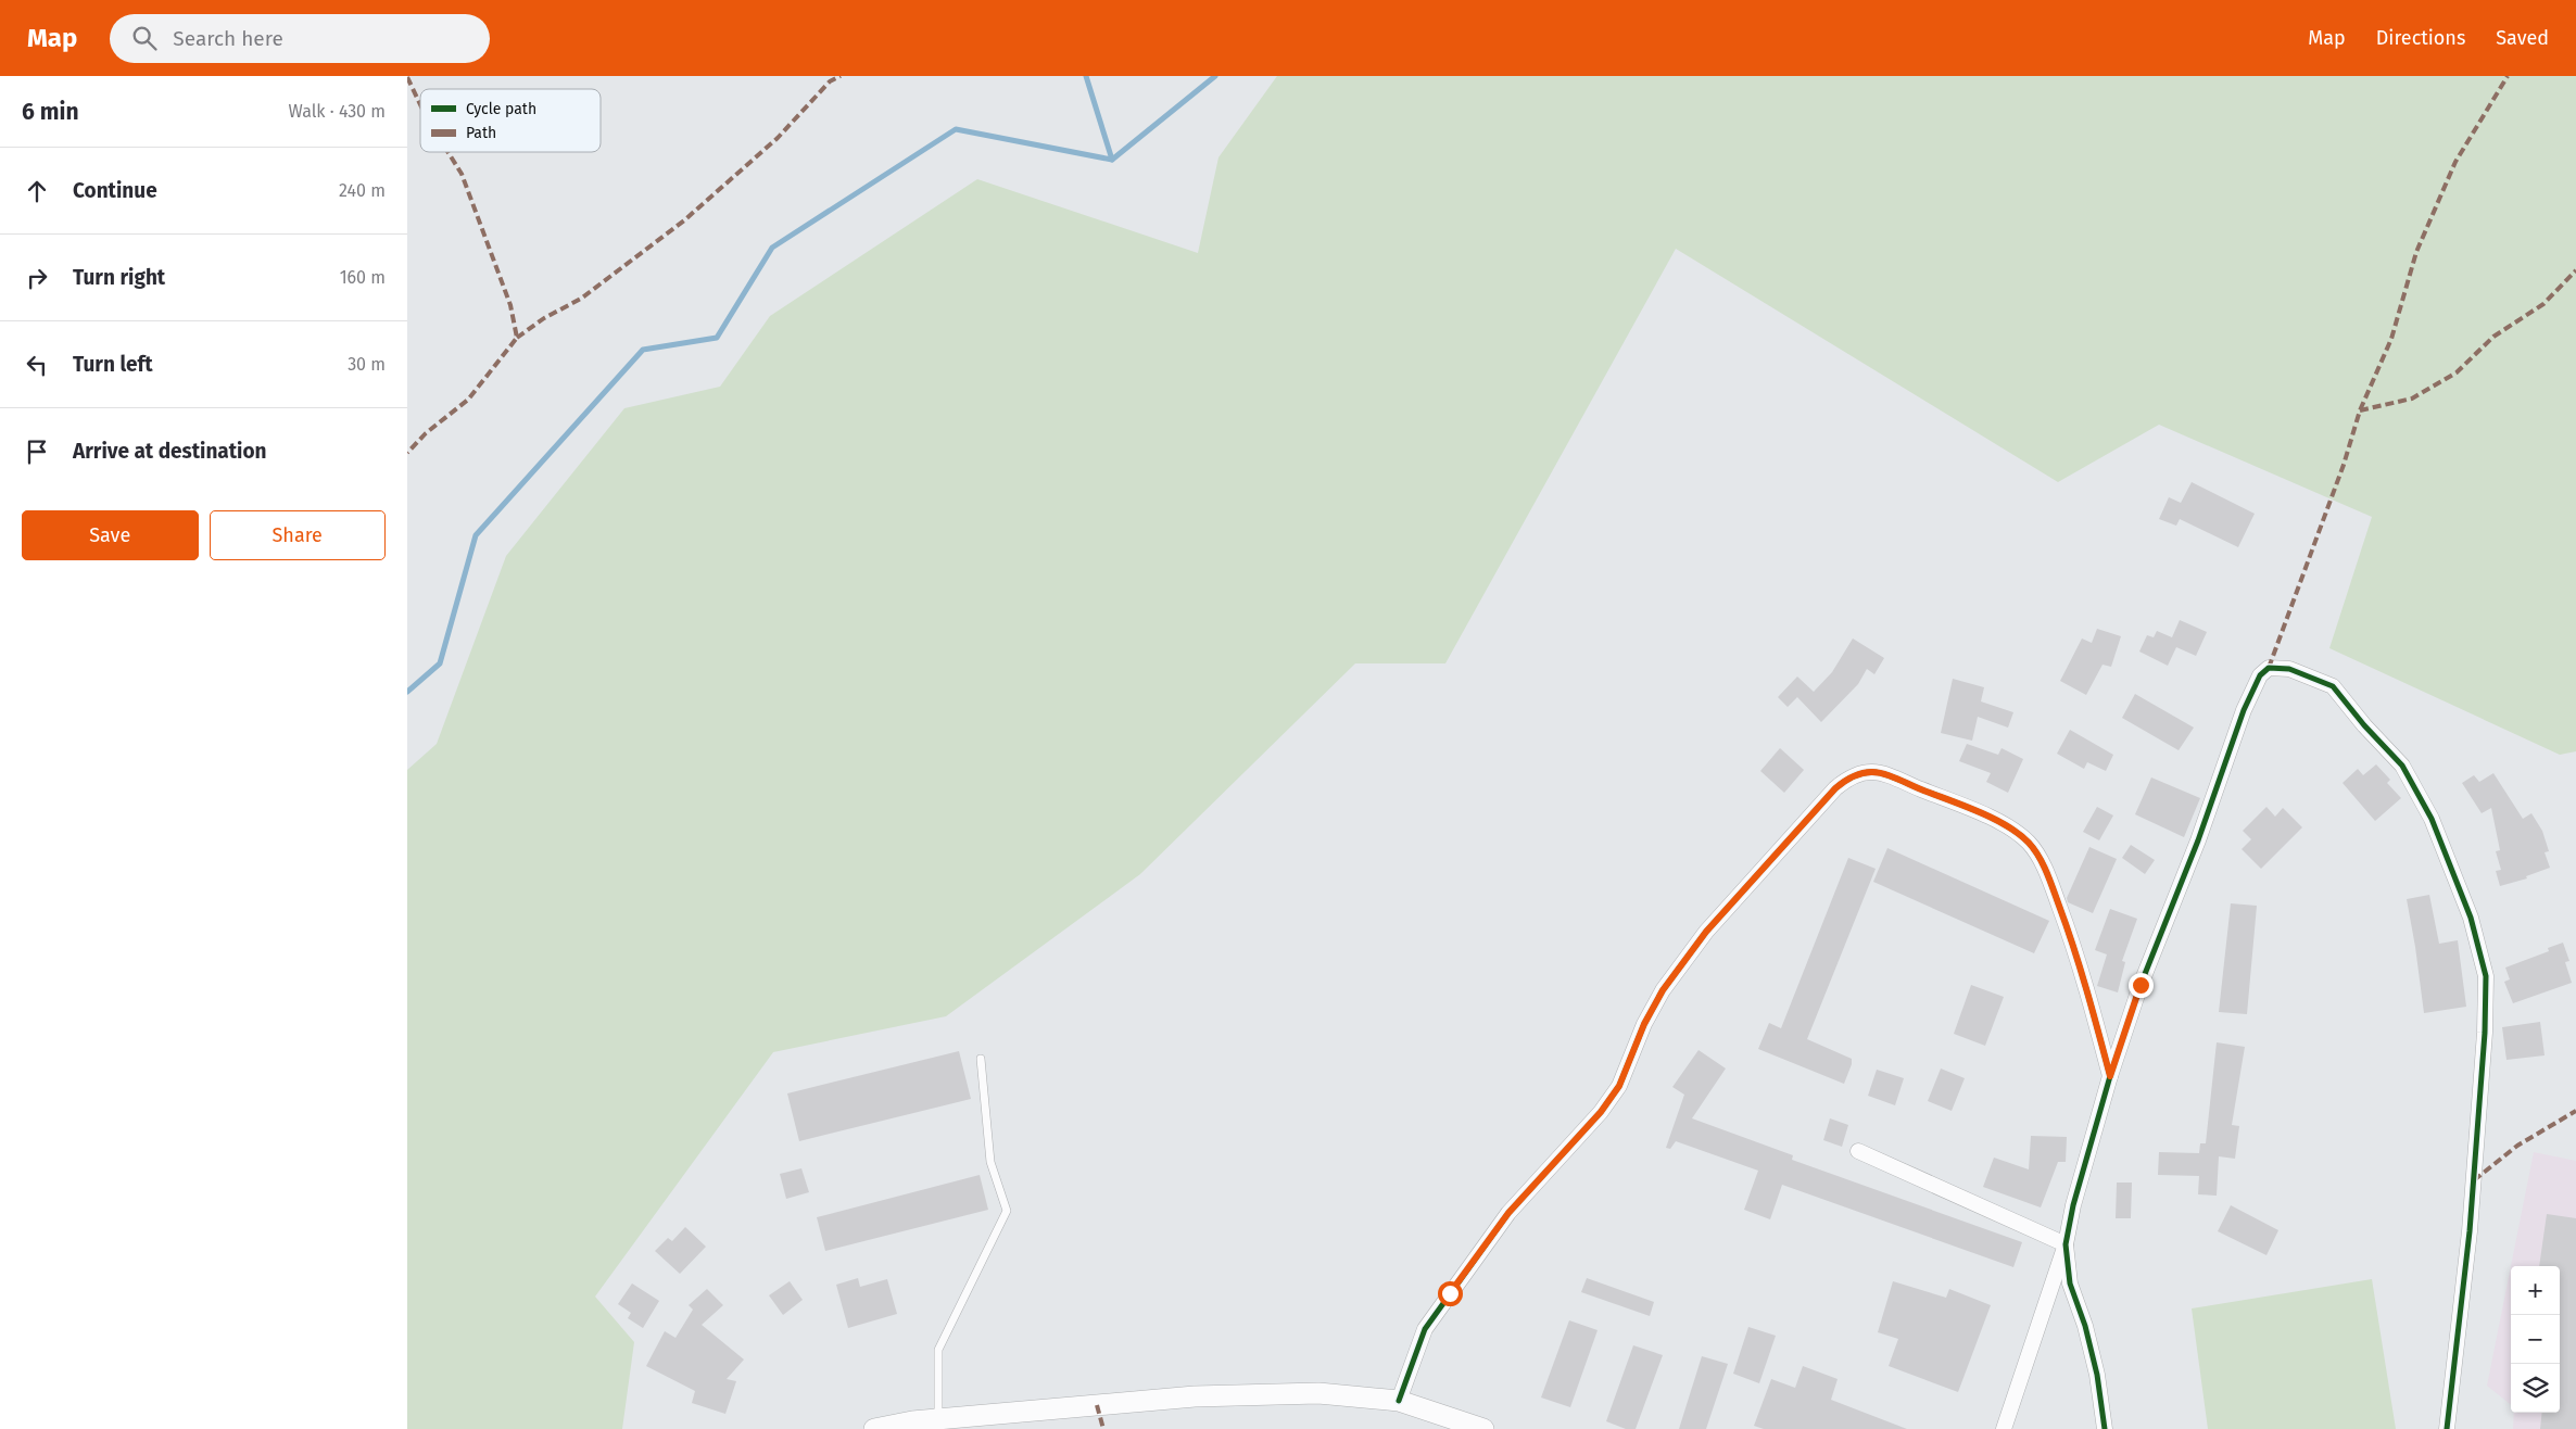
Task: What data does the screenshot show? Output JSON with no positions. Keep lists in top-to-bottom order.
{
  "legend": ["Cycle path", "Path"],
  "page": {
    "header": "Map",
    "search": "Search here",
    "nav": ["Map", "Directions", "Saved"],
    "heading": ["6 min", "Walk · 430 m"],
    "list": [
      ["Continue", "240 m"],
      ["Turn right", "160 m"],
      ["Turn left", "30 m"],
      "Arrive at destination"
    ],
    "buttons": ["Save", "Share"],
    "map_buttons": ["+", "−"]
  }
}
